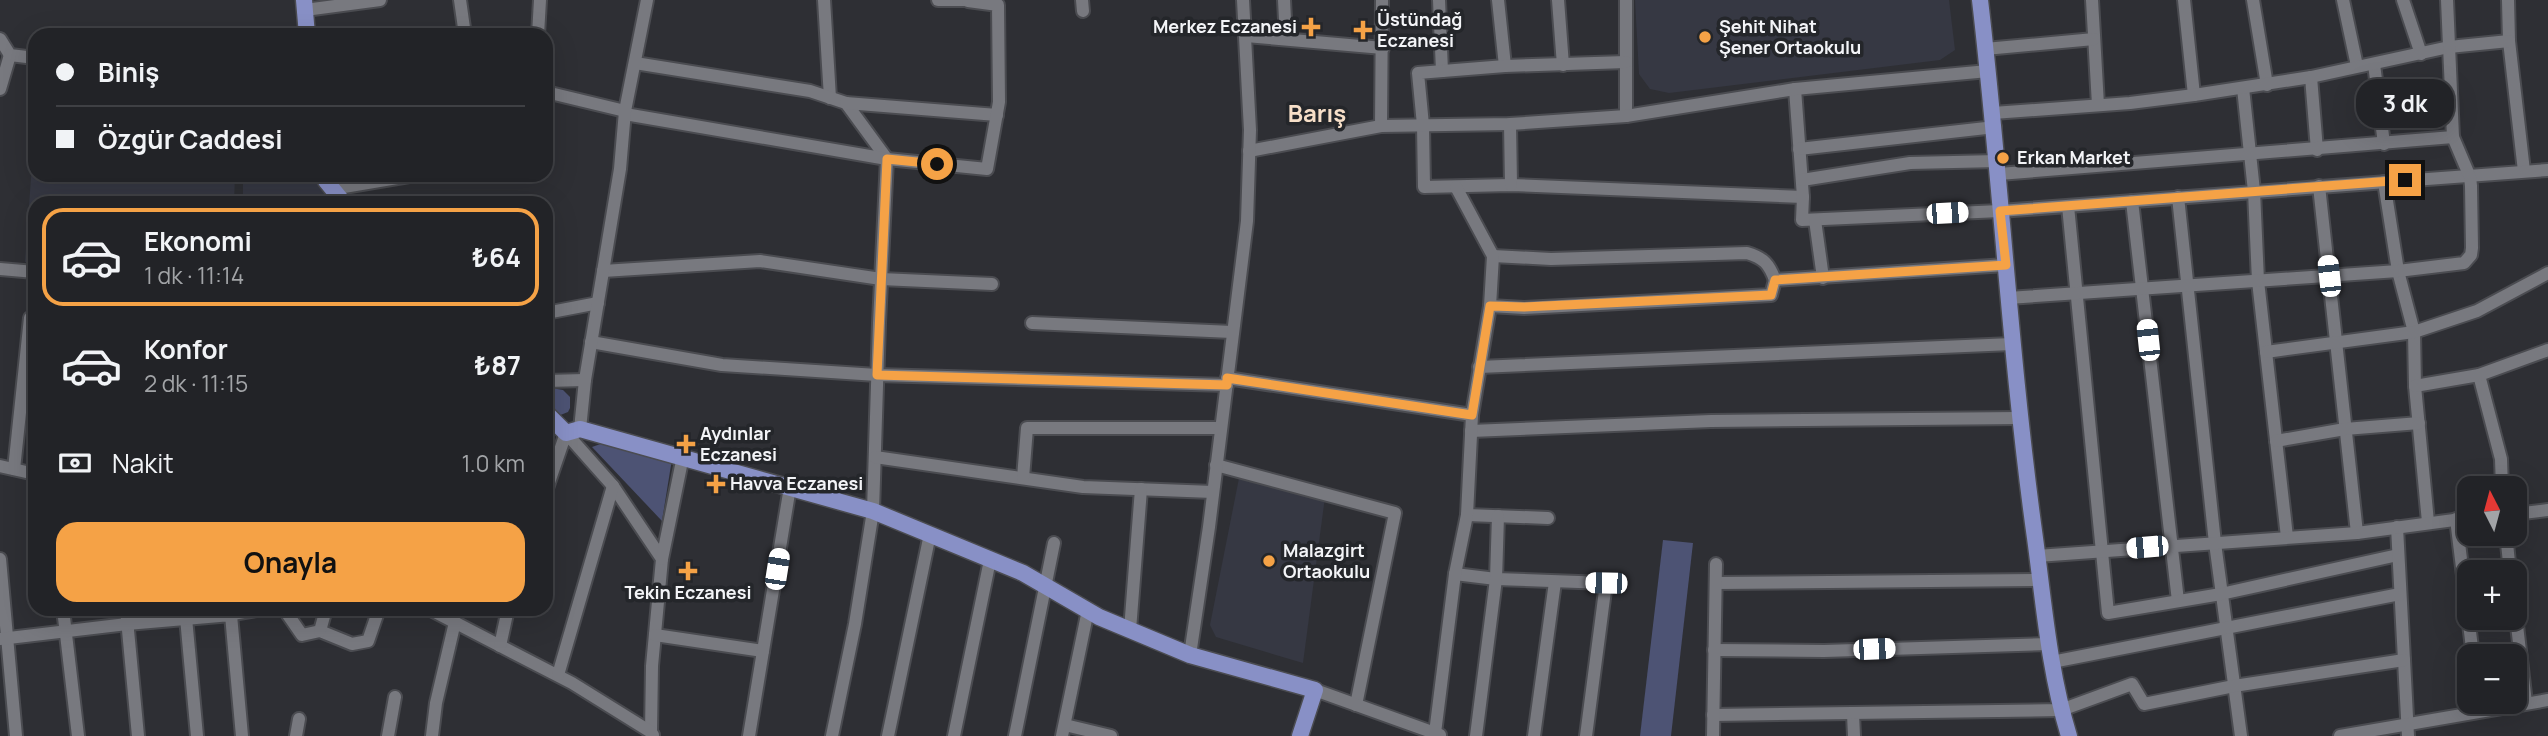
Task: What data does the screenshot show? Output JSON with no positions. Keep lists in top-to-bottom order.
{
  "districts": ["Barış"],
  "places": {
    "health": [
      "Merkez Eczanesi",
      "Üstündağ Eczanesi",
      "Aydınlar Eczanesi",
      "Havva Eczanesi",
      "Tekin Eczanesi"
    ],
    "other": ["Şehit Nihat Şener Ortaokulu", "Erkan Market", "Malazgirt Ortaokulu"]
  },
  "north": "top",
  "page": {
    "banner": ["Biniş", "Özgür Caddesi"],
    "bubble": "3 dk",
    "list": [
      {
        "name": "Ekonomi",
        "note": "1 dk · 11:14",
        "value": "₺64"
      },
      {
        "name": "Konfor",
        "note": "2 dk · 11:15",
        "value": "₺87"
      }
    ],
    "pay": ["Nakit", "1.0 km"],
    "map_buttons": ["+", "−"],
    "buttons": "Onayla"
  }
}
